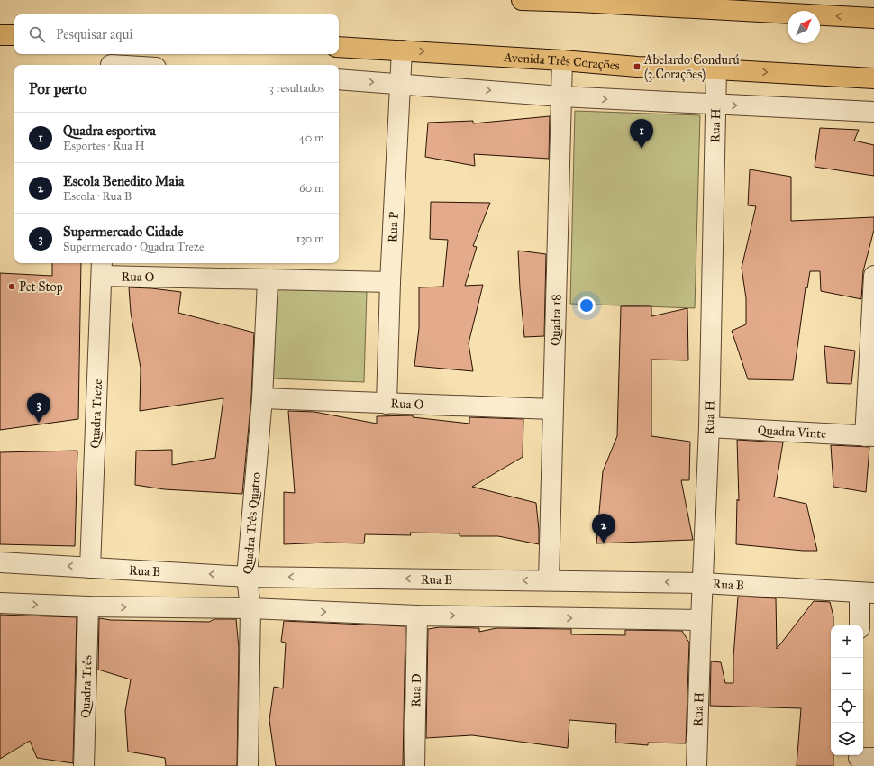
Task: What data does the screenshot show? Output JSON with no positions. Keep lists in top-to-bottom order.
{
  "streets": {
    "main road": ["Avenida Três Corações"],
    "street": [
      "Rua H",
      "Rua P",
      "Rua O",
      "Quadra 18",
      "Quadra Treze",
      "Quadra Vinte",
      "Quadra Três Quatro",
      "Rua B",
      "Quadra Três",
      "Rua D"
    ]
  },
  "crossings": [
    ["Avenida Três Corações", "Rua H"],
    ["Avenida Três Corações", "Rua P"],
    ["Avenida Três Corações", "Quadra 18"],
    ["Rua H", "Quadra Vinte"],
    ["Rua H", "Rua B"],
    ["Rua P", "Rua O"],
    ["Rua O", "Quadra 18"],
    ["Rua O", "Quadra Treze"],
    ["Rua O", "Quadra Três Quatro"],
    ["Quadra 18", "Rua B"],
    ["Quadra Treze", "Rua B"],
    ["Quadra Três Quatro", "Rua B"]
  ],
  "places": {
    "transit": ["Abelardo Condurú (3 Corações)"],
    "other": ["Pet Stop"]
  },
  "north": "top right",
  "page": {
    "search": "Pesquisar aqui",
    "heading": ["Por perto", "3 resultados"],
    "list": [
      {
        "mark": "1",
        "name": "Quadra esportiva",
        "note": "Esportes · Rua H",
        "value": "40 m"
      },
      {
        "mark": "2",
        "name": "Escola Benedito Maia",
        "note": "Escola · Rua B",
        "value": "60 m"
      },
      {
        "mark": "3",
        "name": "Supermercado Cidade",
        "note": "Supermercado · Quadra Treze",
        "value": "130 m"
      }
    ],
    "pins": ["1", "3", "2"],
    "map_buttons": ["+", "−"]
  }
}
